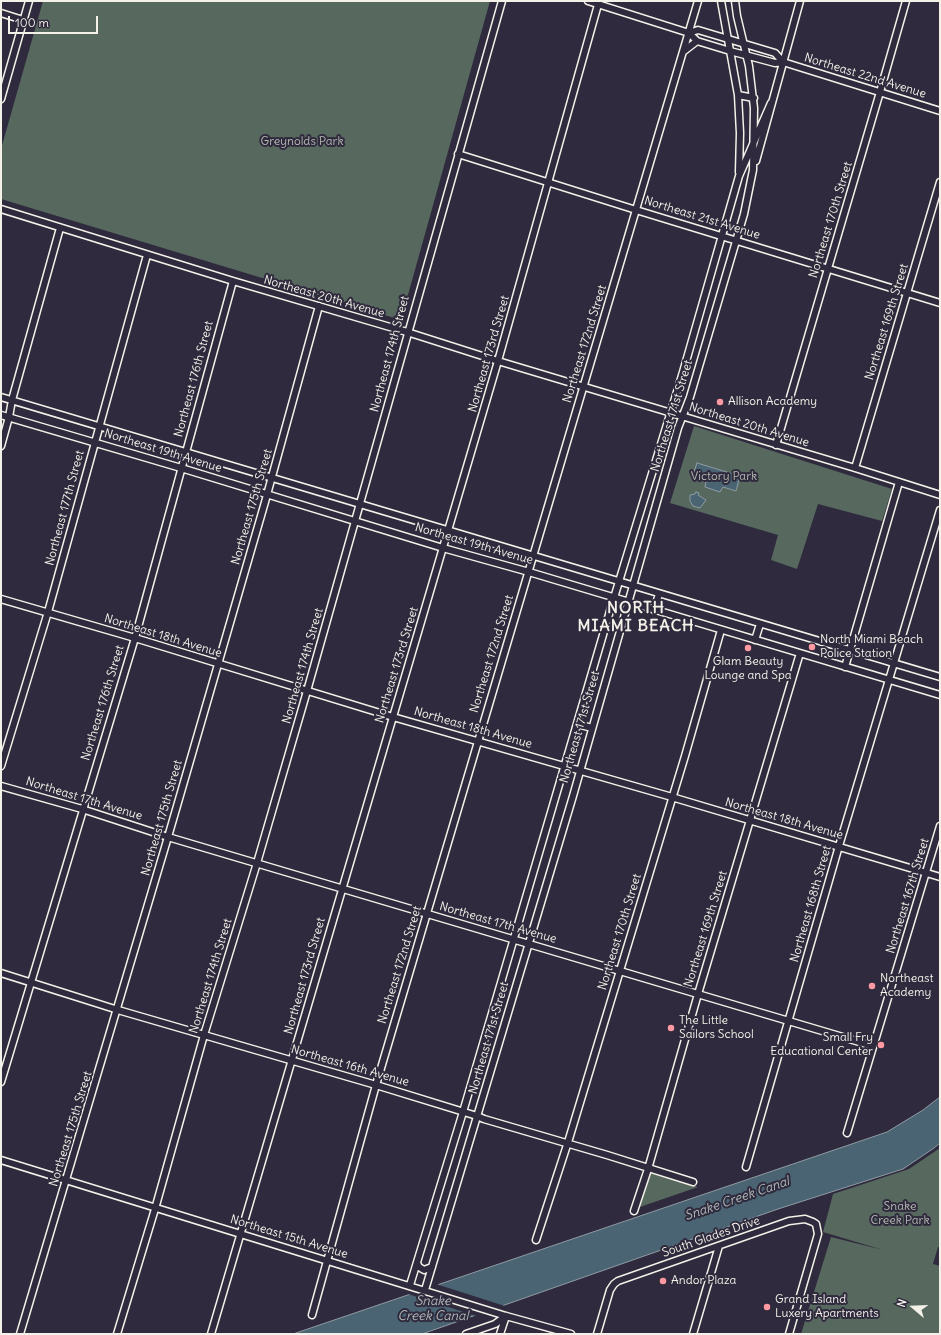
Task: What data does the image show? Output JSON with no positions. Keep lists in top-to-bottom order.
{
  "streets": {
    "street": [
      "Northeast 22nd Avenue",
      "Northeast 21st Avenue",
      "Northeast 170th Street",
      "Northeast 20th Avenue",
      "Northeast 169th Street",
      "Northeast 172nd Street",
      "Northeast 174th Street",
      "Northeast 173rd Street",
      "Northeast 176th Street",
      "Northeast 171st Street",
      "Northeast 19th Avenue",
      "Northeast 175th Street",
      "Northeast 177th Street",
      "Northeast 18th Avenue",
      "Northeast 17th Avenue",
      "Northeast 167th Street",
      "Northeast 168th Street",
      "Northeast 16th Avenue",
      "Northeast 15th Avenue",
      "South Glades Drive"
    ]
  },
  "crossings": [
    ["Northeast 22nd Avenue", "Northeast 170th Street"],
    ["Northeast 22nd Avenue", "Northeast 172nd Street"],
    ["Northeast 22nd Avenue", "Northeast 173rd Street"],
    ["Northeast 22nd Avenue", "Northeast 171st Street"],
    ["Northeast 21st Avenue", "Northeast 170th Street"],
    ["Northeast 21st Avenue", "Northeast 169th Street"],
    ["Northeast 21st Avenue", "Northeast 172nd Street"],
    ["Northeast 21st Avenue", "Northeast 174th Street"],
    ["Northeast 21st Avenue", "Northeast 173rd Street"],
    ["Northeast 21st Avenue", "Northeast 171st Street"],
    ["Northeast 170th Street", "Northeast 20th Avenue"],
    ["Northeast 170th Street", "Northeast 19th Avenue"],
    ["Northeast 170th Street", "Northeast 18th Avenue"],
    ["Northeast 170th Street", "Northeast 17th Avenue"],
    ["Northeast 170th Street", "Northeast 16th Avenue"],
    ["Northeast 20th Avenue", "Northeast 169th Street"],
    ["Northeast 20th Avenue", "Northeast 172nd Street"],
    ["Northeast 20th Avenue", "Northeast 174th Street"],
    ["Northeast 20th Avenue", "Northeast 173rd Street"],
    ["Northeast 20th Avenue", "Northeast 176th Street"],
    ["Northeast 20th Avenue", "Northeast 171st Street"],
    ["Northeast 20th Avenue", "Northeast 175th Street"],
    ["Northeast 20th Avenue", "Northeast 177th Street"],
    ["Northeast 169th Street", "Northeast 19th Avenue"],
    ["Northeast 169th Street", "Northeast 18th Avenue"],
    ["Northeast 169th Street", "Northeast 17th Avenue"],
    ["Northeast 169th Street", "Northeast 16th Avenue"],
    ["Northeast 172nd Street", "Northeast 19th Avenue"],
    ["Northeast 172nd Street", "Northeast 18th Avenue"],
    ["Northeast 172nd Street", "Northeast 17th Avenue"],
    ["Northeast 172nd Street", "Northeast 16th Avenue"],
    ["Northeast 172nd Street", "Northeast 15th Avenue"],
    ["Northeast 174th Street", "Northeast 19th Avenue"],
    ["Northeast 174th Street", "Northeast 18th Avenue"],
    ["Northeast 174th Street", "Northeast 17th Avenue"],
    ["Northeast 174th Street", "Northeast 16th Avenue"],
    ["Northeast 174th Street", "Northeast 15th Avenue"],
    ["Northeast 173rd Street", "Northeast 19th Avenue"],
    ["Northeast 173rd Street", "Northeast 18th Avenue"],
    ["Northeast 173rd Street", "Northeast 17th Avenue"],
    ["Northeast 173rd Street", "Northeast 16th Avenue"],
    ["Northeast 173rd Street", "Northeast 15th Avenue"],
    ["Northeast 176th Street", "Northeast 19th Avenue"],
    ["Northeast 176th Street", "Northeast 18th Avenue"],
    ["Northeast 176th Street", "Northeast 17th Avenue"],
    ["Northeast 176th Street", "Northeast 16th Avenue"],
    ["Northeast 171st Street", "Northeast 19th Avenue"],
    ["Northeast 171st Street", "Northeast 18th Avenue"],
    ["Northeast 171st Street", "Northeast 17th Avenue"],
    ["Northeast 171st Street", "Northeast 16th Avenue"],
    ["Northeast 171st Street", "Northeast 15th Avenue"],
    ["Northeast 19th Avenue", "Northeast 175th Street"],
    ["Northeast 19th Avenue", "Northeast 177th Street"],
    ["Northeast 19th Avenue", "Northeast 168th Street"],
    ["Northeast 175th Street", "Northeast 18th Avenue"],
    ["Northeast 175th Street", "Northeast 17th Avenue"],
    ["Northeast 175th Street", "Northeast 16th Avenue"],
    ["Northeast 175th Street", "Northeast 15th Avenue"],
    ["Northeast 177th Street", "Northeast 18th Avenue"],
    ["Northeast 18th Avenue", "Northeast 167th Street"],
    ["Northeast 18th Avenue", "Northeast 168th Street"],
    ["Northeast 17th Avenue", "Northeast 167th Street"],
    ["Northeast 17th Avenue", "Northeast 168th Street"]
  ],
  "districts": ["NORTH MIAMI BEACH"],
  "water": ["Snake Creek Canal"],
  "parks": ["Greynolds Park", "Victory Park", "Snake Creek Park"],
  "places": [
    "Allison Academy",
    "North Miami Beach Police Station",
    "Glam Beauty Lounge and Spa",
    "Northeast Academy",
    "The Little Sailors School",
    "Small Fry Educational Center",
    "Andor Plaza",
    "Grand Island Luxery Apartments"
  ],
  "scale_bar": "100 m",
  "north": "left"
}
